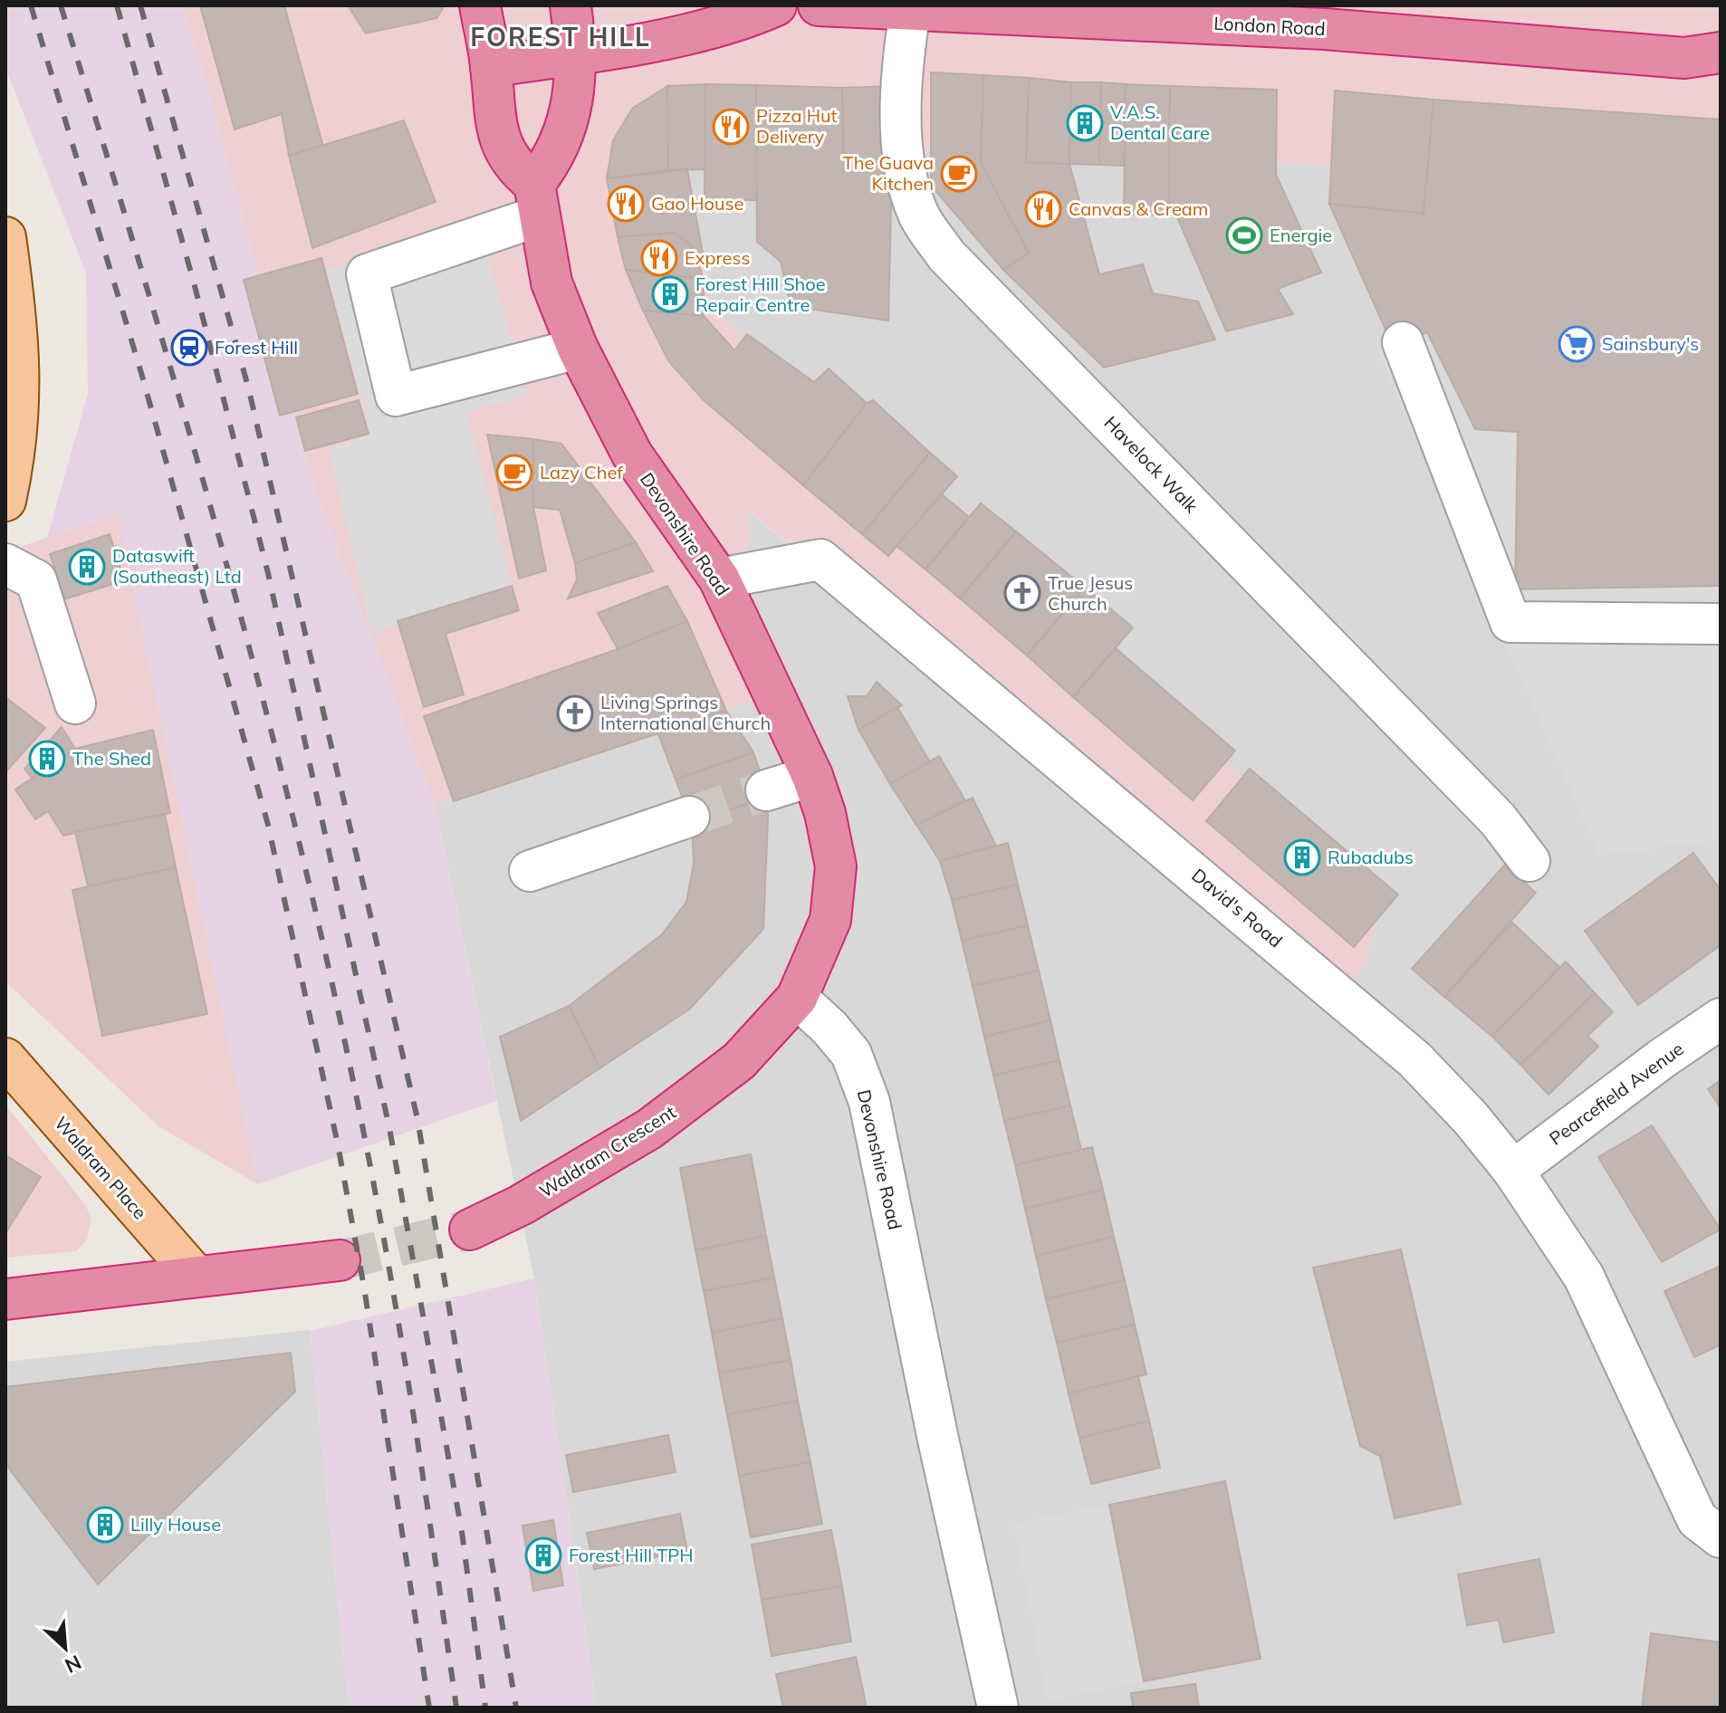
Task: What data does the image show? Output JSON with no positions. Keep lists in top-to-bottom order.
{
  "streets": {
    "highway": ["London Road", "Devonshire Road", "Waldram Crescent"],
    "main road": ["Waldram Place"],
    "street": ["Havelock Walk", "David's Road", "Pearcefield Avenue"]
  },
  "crossings": [
    ["London Road", "Havelock Walk"],
    ["Devonshire Road", "David's Road"],
    ["Devonshire Road", "Waldram Crescent"],
    ["David's Road", "Pearcefield Avenue"]
  ],
  "districts": ["FOREST HILL"],
  "places": {
    "building": [
      "V.A.S. Dental Care",
      "Forest Hill Shoe Repair Centre",
      "Dataswift (Southeast) Ltd",
      "The Shed",
      "Rubadubs",
      "Lilly House",
      "Forest Hill TPH"
    ],
    "restaurant": [
      "Pizza Hut Delivery",
      "Gao House",
      "Canvas & Cream",
      "Express"
    ],
    "cafe": ["The Guava Kitchen", "Lazy Chef"],
    "sports": ["Energie"],
    "supermarket": ["Sainsbury's"],
    "station": ["Forest Hill"],
    "church": ["True Jesus Church", "Living Springs International Church"]
  },
  "north": "bottom right"
}
